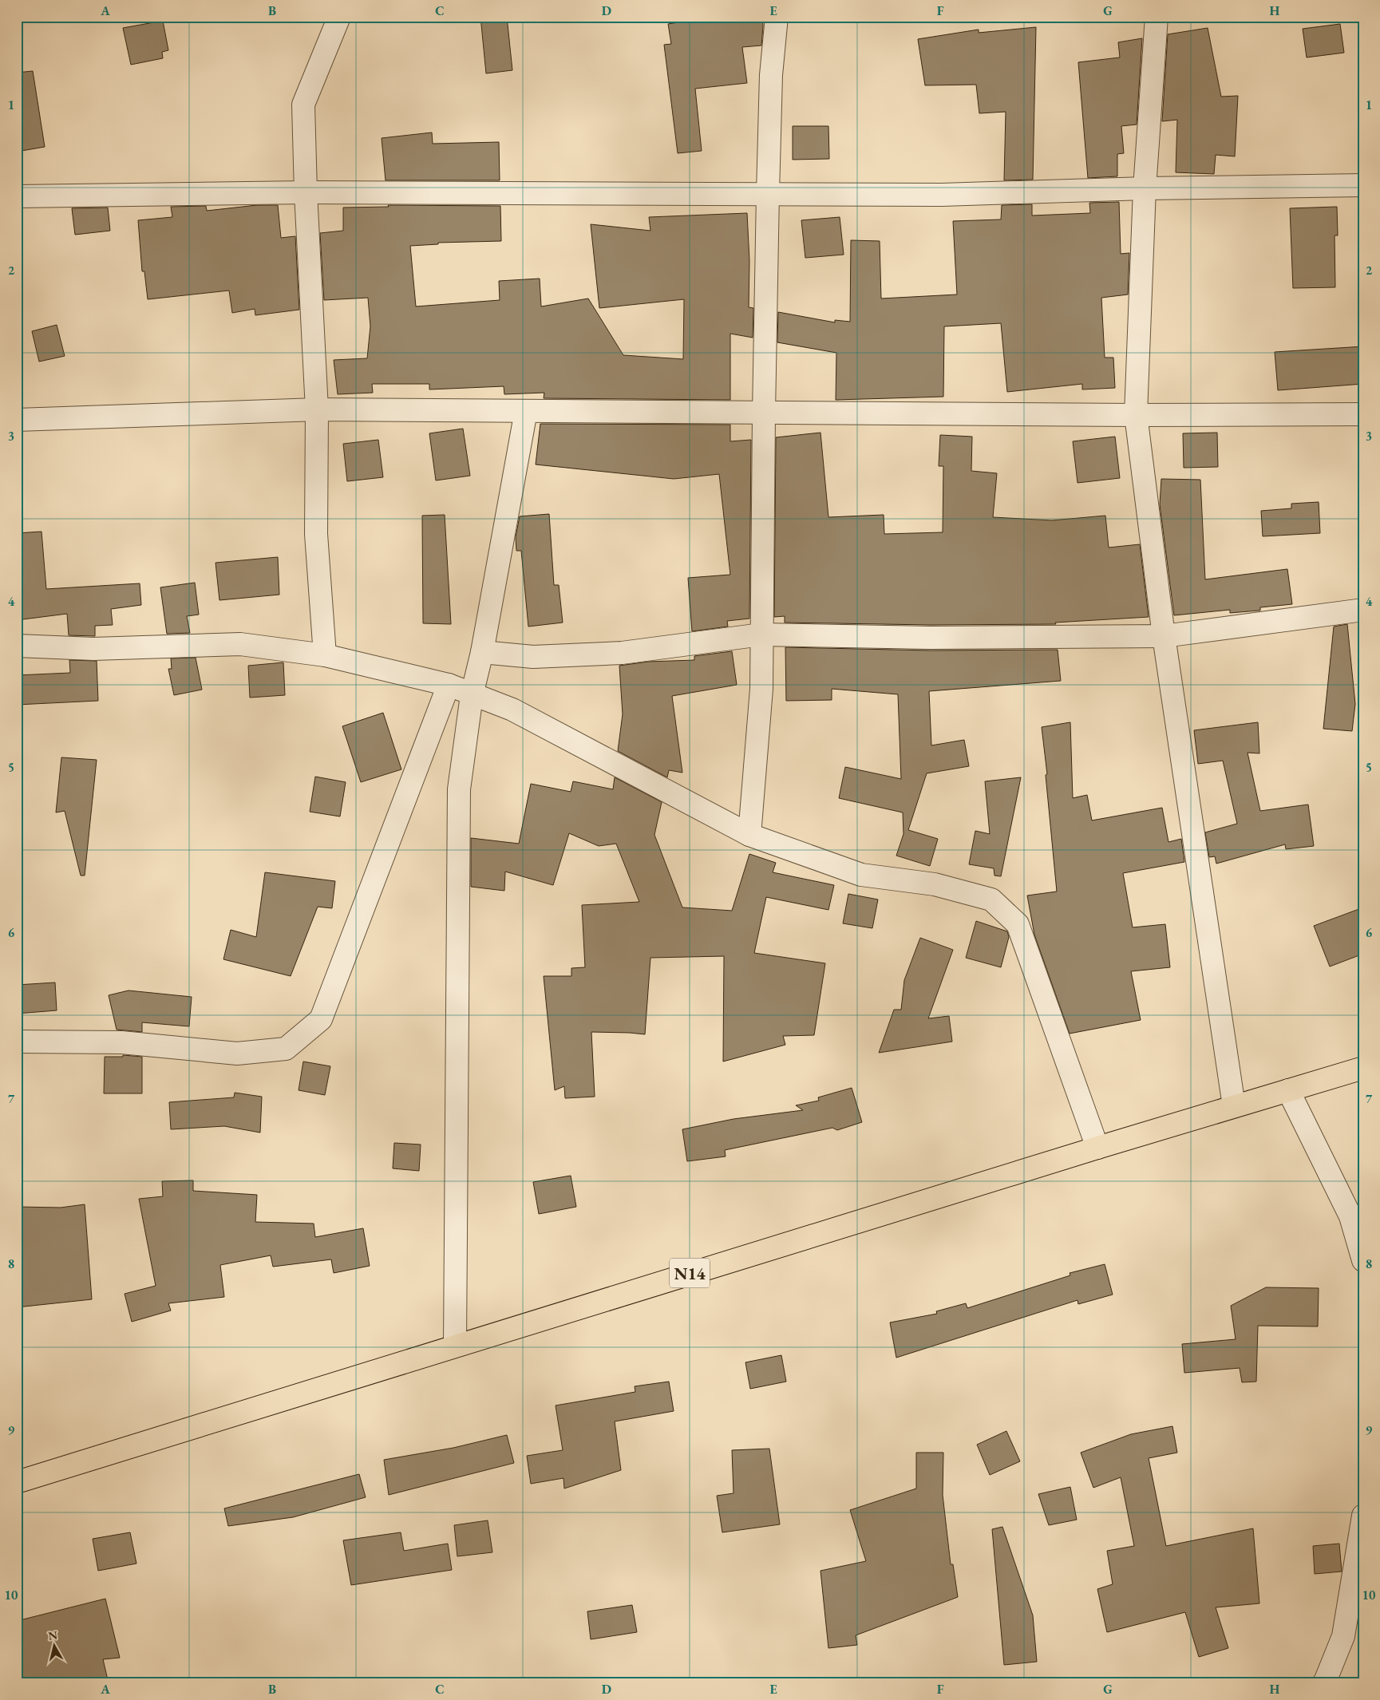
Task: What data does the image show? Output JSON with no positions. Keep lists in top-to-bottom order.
{
  "streets": {
    "main road": ["N14"]
  },
  "north": "top",
  "grid": {
    "columns": [
      "A",
      "B",
      "C",
      "D",
      "E",
      "F",
      "G",
      "H"
    ],
    "rows": [
      "1",
      "2",
      "3",
      "4",
      "5",
      "6",
      "7",
      "8",
      "9",
      "10"
    ]
  }
}
